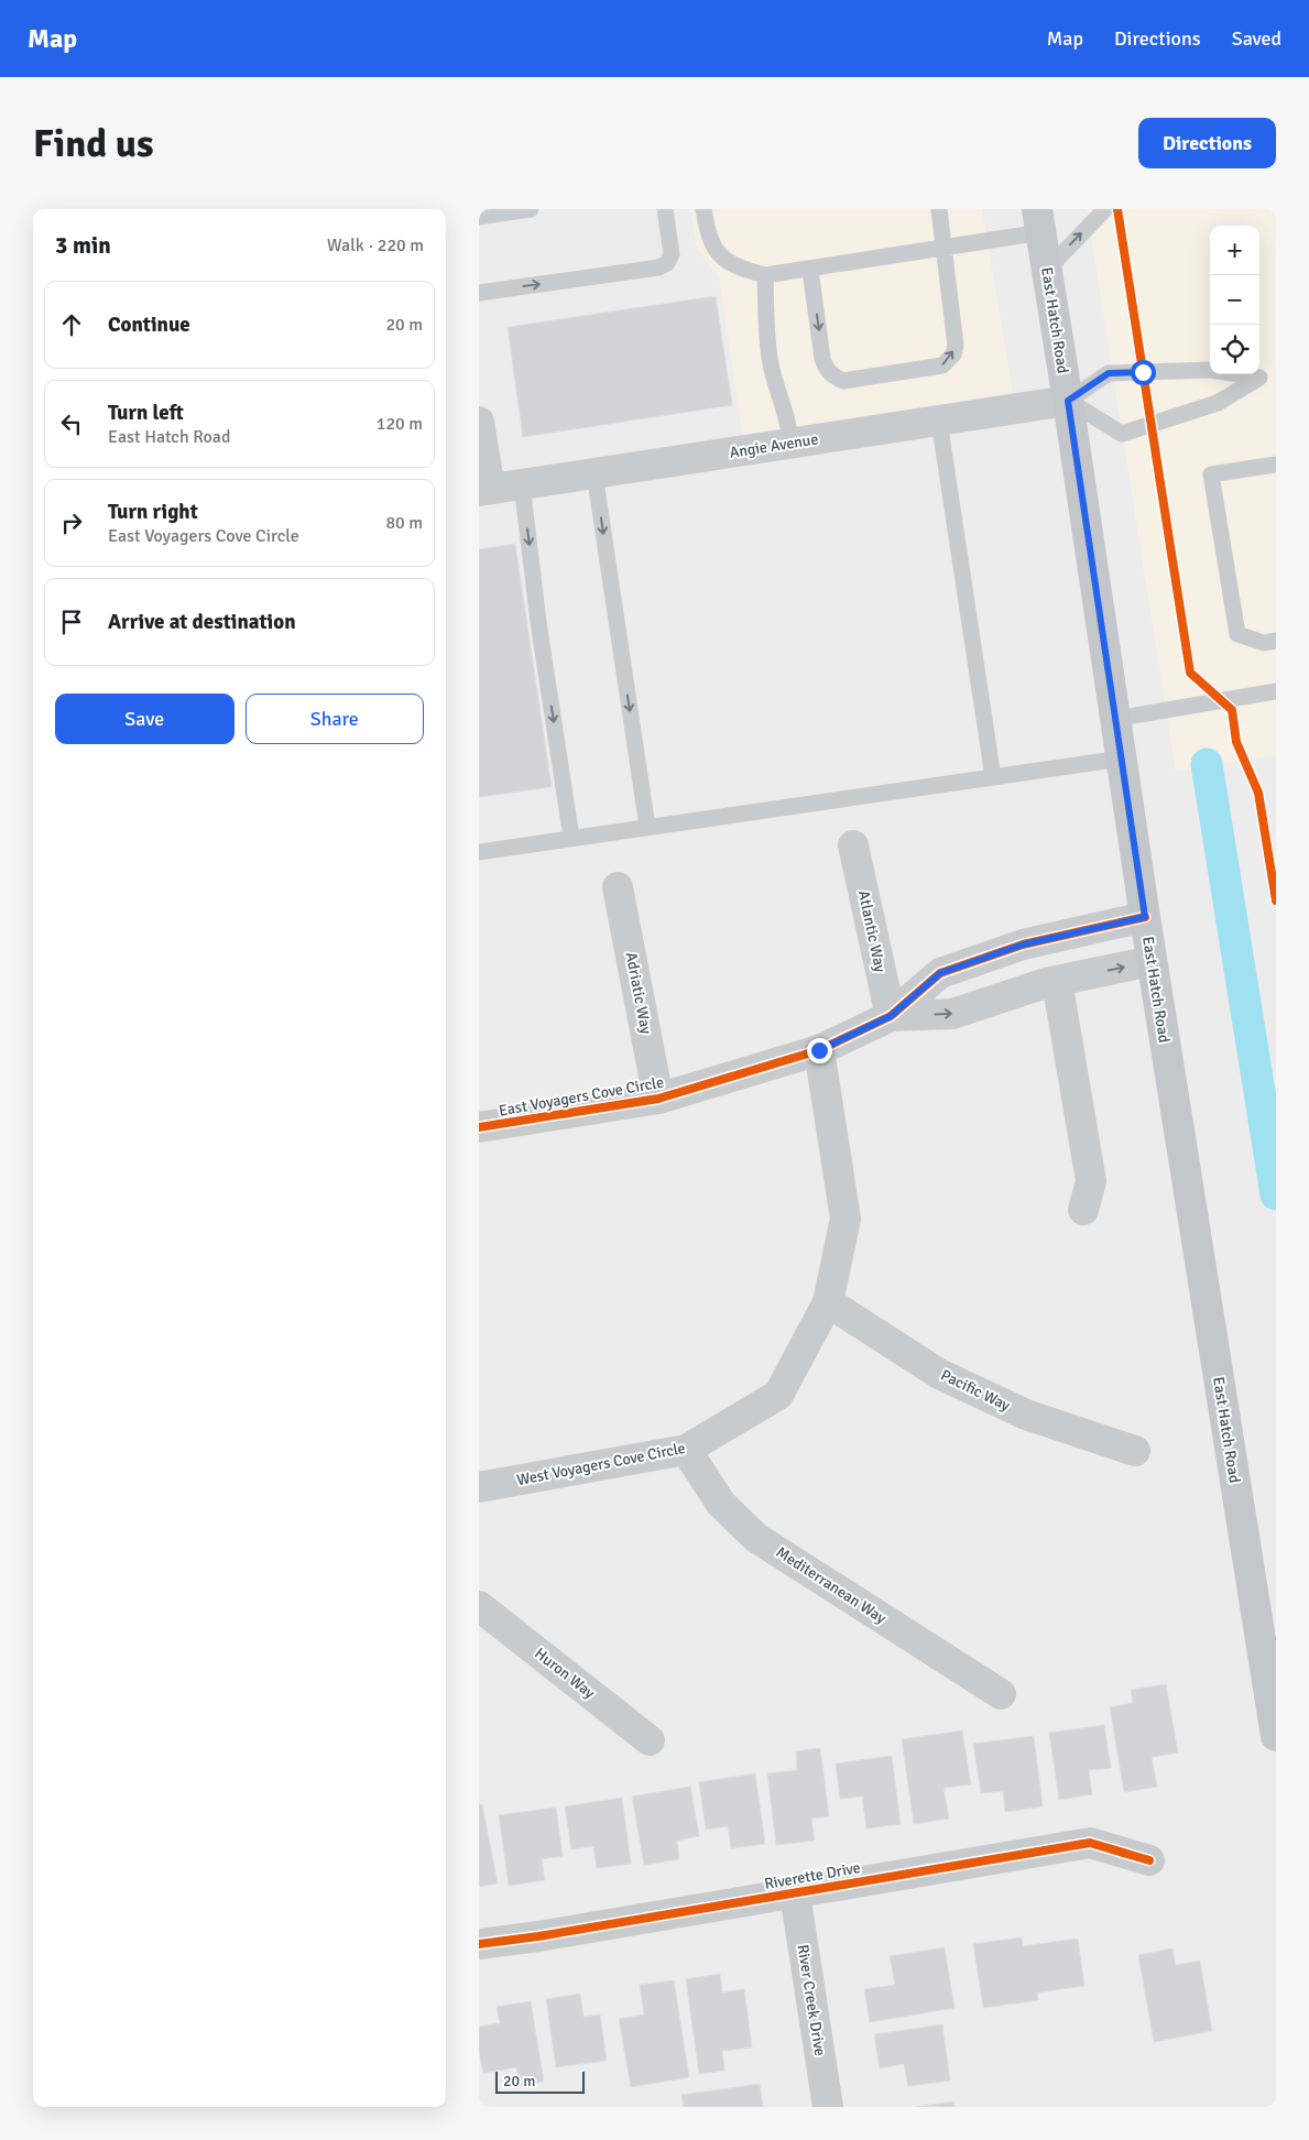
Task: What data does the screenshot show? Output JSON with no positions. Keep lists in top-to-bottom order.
{
  "streets": {
    "main road": ["East Hatch Road"],
    "street": [
      "Angie Avenue",
      "Atlantic Way",
      "Adriatic Way",
      "East Voyagers Cove Circle",
      "Pacific Way",
      "West Voyagers Cove Circle",
      "Mediterranean Way",
      "Huron Way",
      "Riverette Drive",
      "River Creek Drive"
    ]
  },
  "crossings": [
    ["East Hatch Road", "Angie Avenue"],
    ["East Hatch Road", "East Voyagers Cove Circle"],
    ["Atlantic Way", "East Voyagers Cove Circle"],
    ["Adriatic Way", "East Voyagers Cove Circle"],
    ["East Voyagers Cove Circle", "West Voyagers Cove Circle"],
    ["Pacific Way", "West Voyagers Cove Circle"],
    ["West Voyagers Cove Circle", "Mediterranean Way"],
    ["Riverette Drive", "River Creek Drive"]
  ],
  "scale_bar": "20 m",
  "page": {
    "header": "Map",
    "nav": ["Map", "Directions", "Saved"],
    "buttons": [
      "Directions",
      ["Save", "Share"]
    ],
    "title": "Find us",
    "heading": ["3 min", "Walk · 220 m"],
    "map_buttons": ["+", "−"],
    "list": [
      ["Continue", "20 m"],
      ["Turn left", "East Hatch Road", "120 m"],
      ["Turn right", "East Voyagers Cove Circle", "80 m"],
      "Arrive at destination"
    ],
    "scale": "20 m"
  }
}
